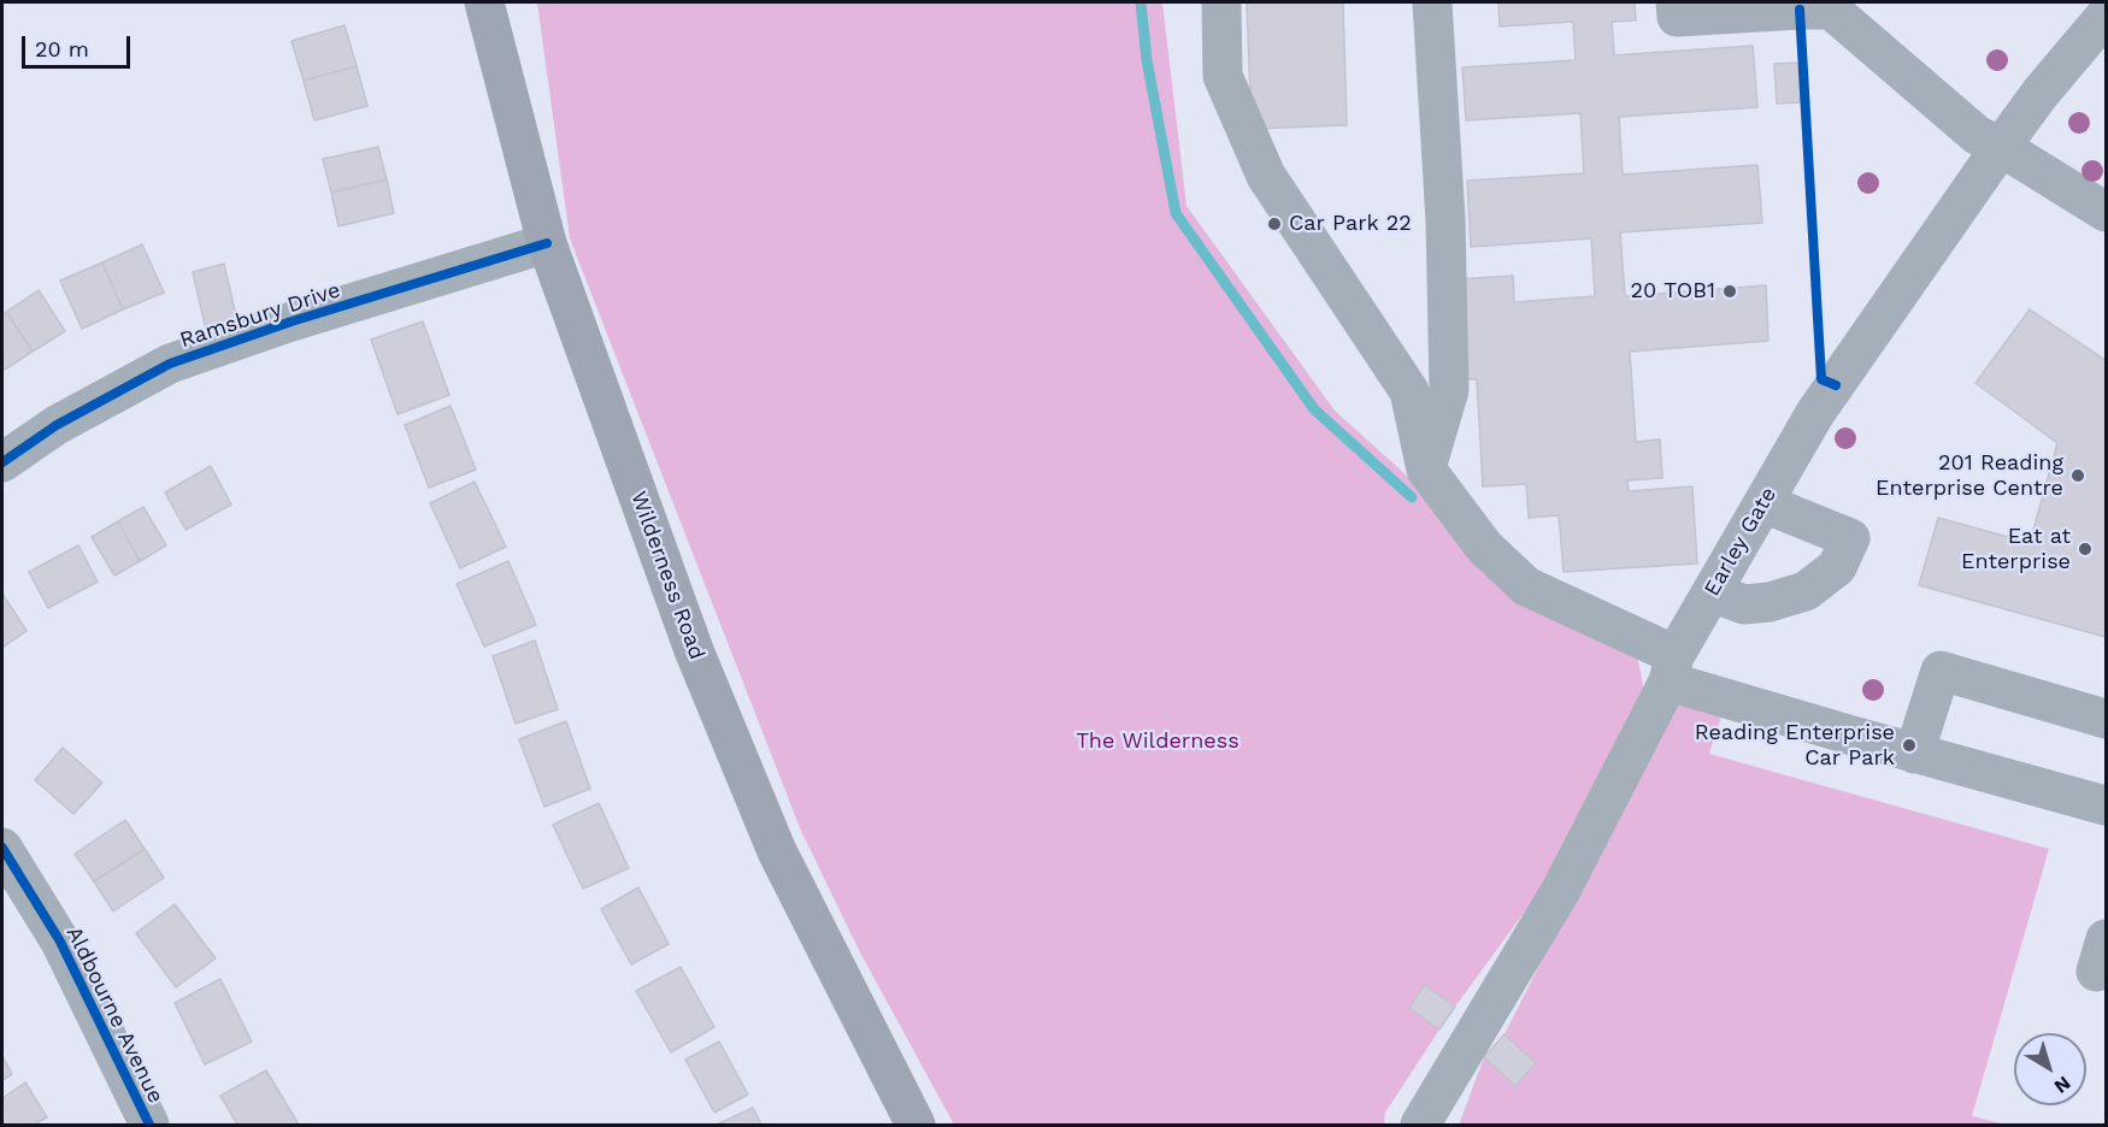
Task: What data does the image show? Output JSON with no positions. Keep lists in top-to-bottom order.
{
  "streets": {
    "main road": ["Wilderness Road"],
    "street": ["Ramsbury Drive", "Earley Gate", "Aldbourne Avenue"]
  },
  "crossings": [
    ["Ramsbury Drive", "Wilderness Road"]
  ],
  "parks": ["The Wilderness"],
  "places": [
    "Car Park 22",
    "20 TOB1",
    "201 Reading Enterprise Centre",
    "Eat at Enterprise",
    "Reading Enterprise Car Park"
  ],
  "scale_bar": "20 m",
  "north": "bottom right"
}
